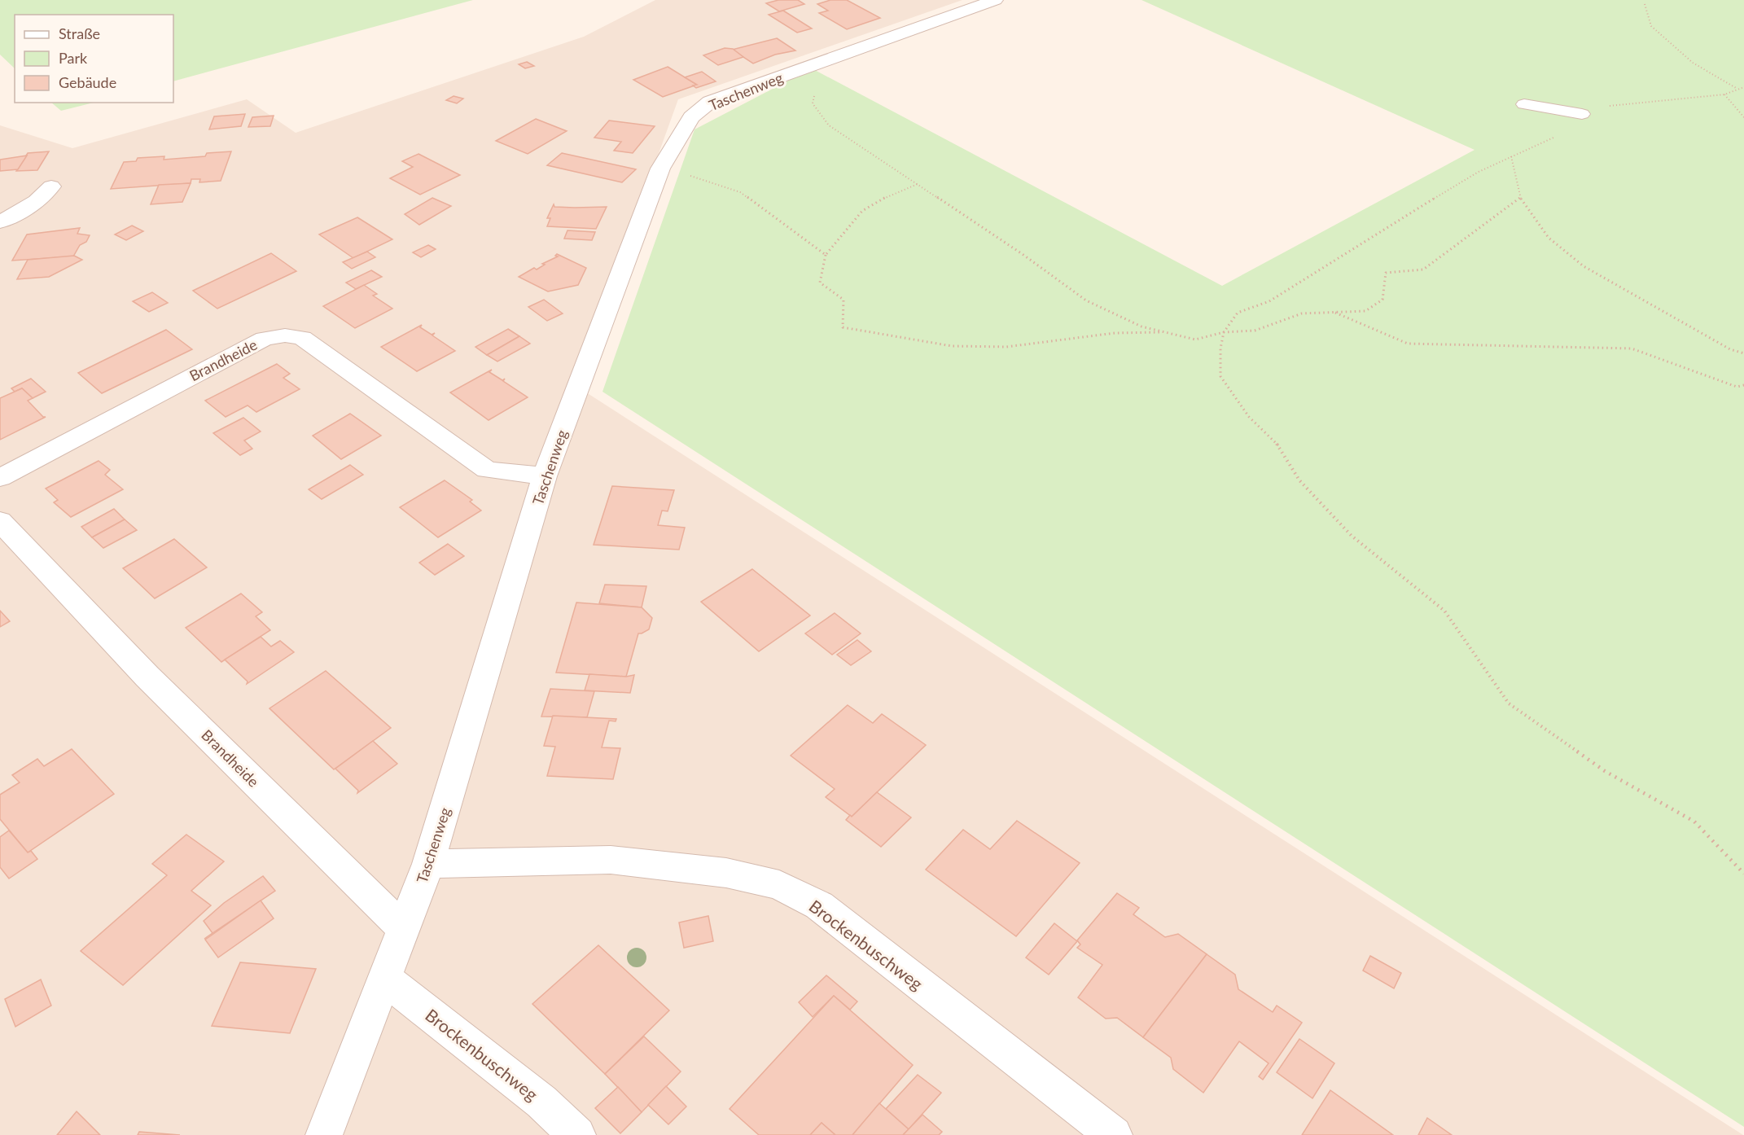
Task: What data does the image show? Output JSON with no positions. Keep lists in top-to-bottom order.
{
  "streets": {
    "street": ["Taschenweg", "Brandheide", "Brockenbuschweg"]
  },
  "crossings": [
    ["Taschenweg", "Brandheide"],
    ["Taschenweg", "Brockenbuschweg"]
  ],
  "legend": ["Straße", "Park", "Gebäude"]
}
